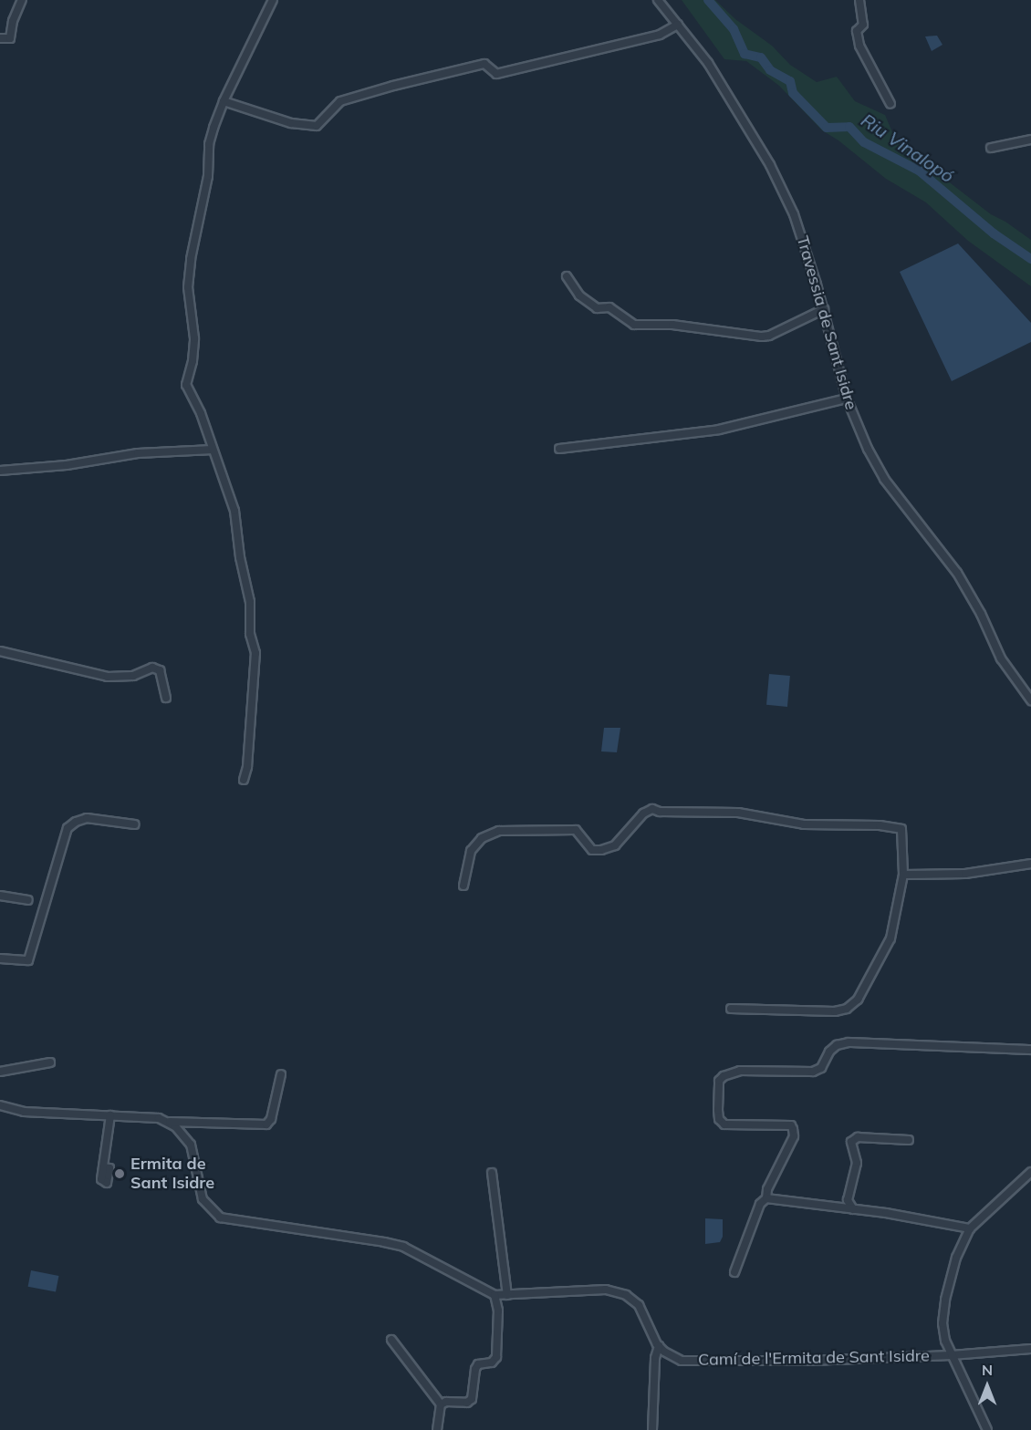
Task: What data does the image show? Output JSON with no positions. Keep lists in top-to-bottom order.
{
  "streets": {
    "street": ["Travessia de Sant Isidre", "Camí de l'Ermita de Sant Isidre"]
  },
  "water": ["Riu Vinalopó"],
  "places": ["Ermita de Sant Isidre"],
  "north": "top"
}
